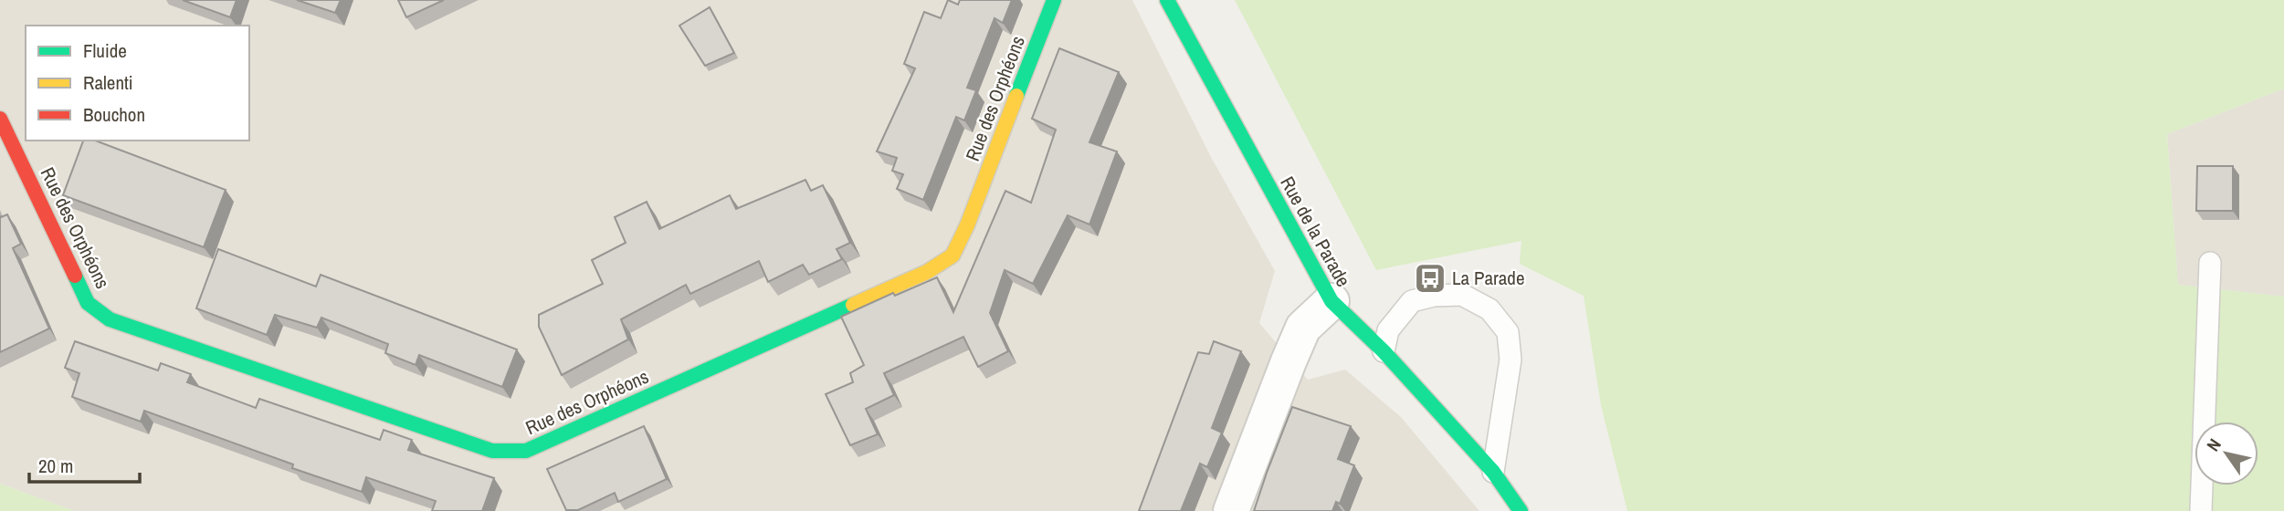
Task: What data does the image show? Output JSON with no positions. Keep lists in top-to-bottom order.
{
  "streets": {
    "street": ["Rue des Orphéons", "Rue de la Parade"]
  },
  "places": {
    "bus stop": ["La Parade"]
  },
  "legend": ["Fluide", "Ralenti", "Bouchon"],
  "scale_bar": "20 m",
  "north": "top left"
}
